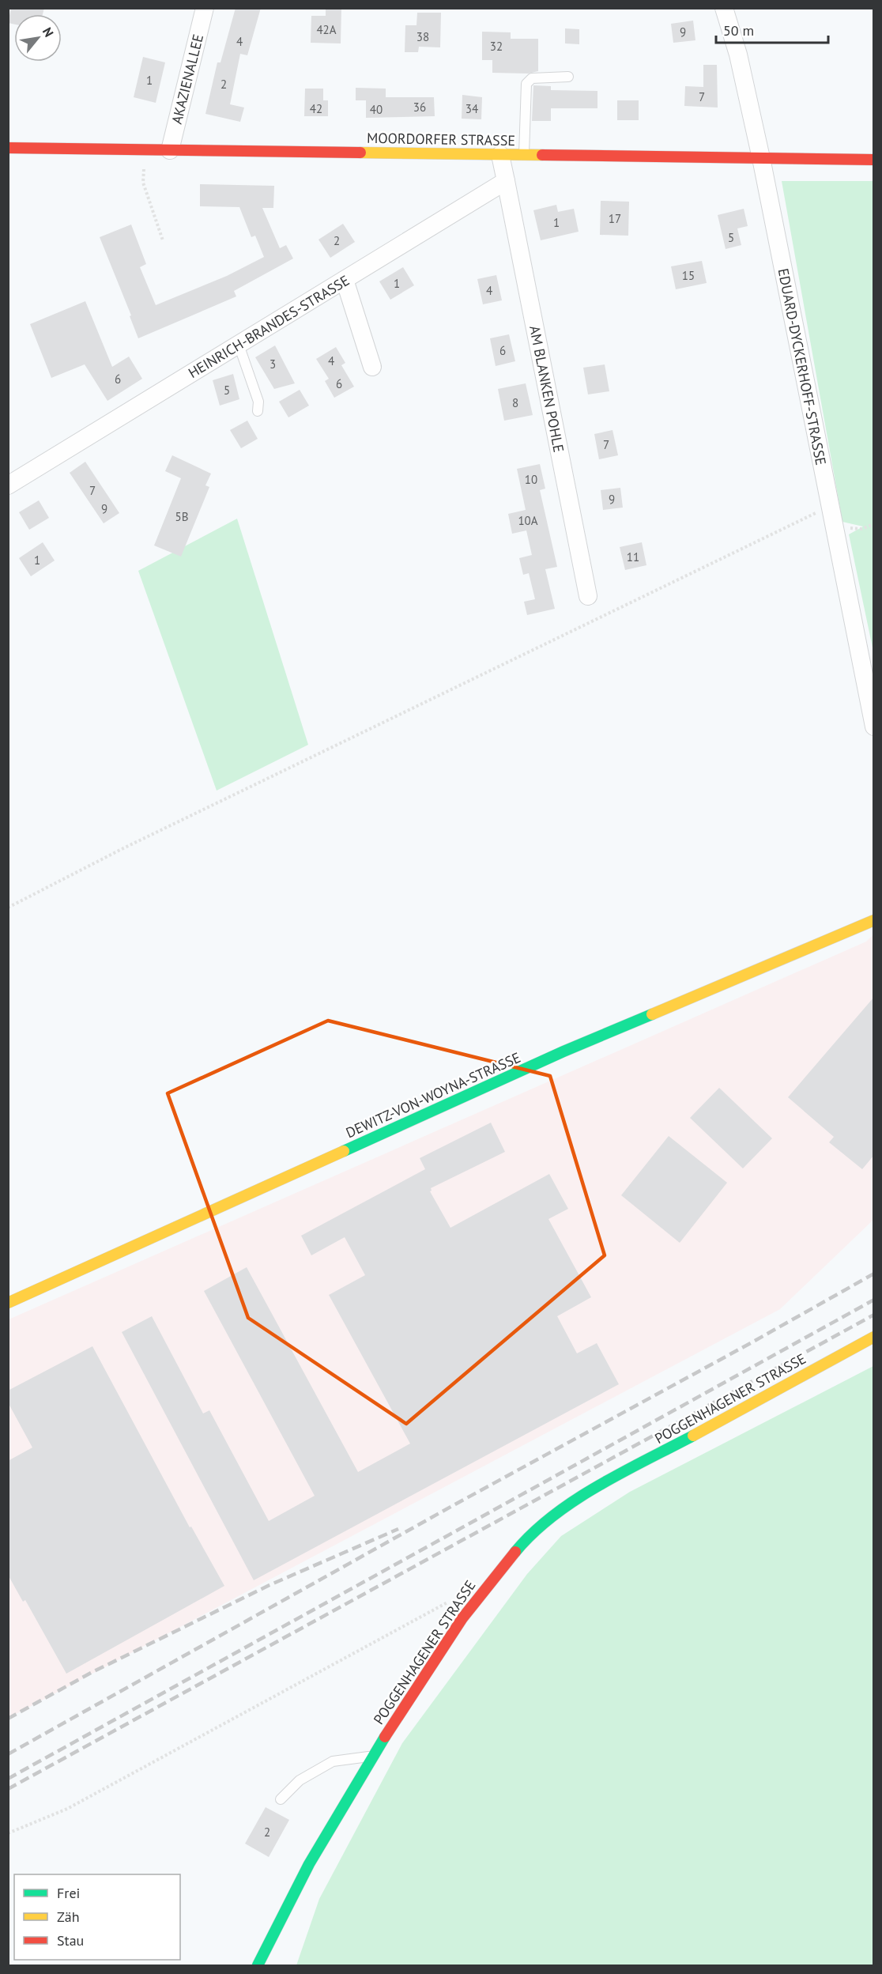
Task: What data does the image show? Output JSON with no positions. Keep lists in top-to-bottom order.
{
  "streets": {
    "street": [
      "AKAZIENALLEE",
      "MOORDORFER STRASSE",
      "HEINRICH-BRANDES-STRASSE",
      "EDUARD-DYCKERHOFF-STRASSE",
      "AM BLANKEN POHLE",
      "DEWITZ-VON-WOYNA-STRASSE",
      "POGGENHAGENER STRASSE"
    ]
  },
  "crossings": [
    ["AKAZIENALLEE", "MOORDORFER STRASSE"],
    ["MOORDORFER STRASSE", "EDUARD-DYCKERHOFF-STRASSE"],
    ["HEINRICH-BRANDES-STRASSE", "AM BLANKEN POHLE"]
  ],
  "house_numbers": [
    "42A",
    "9",
    "38",
    "4",
    "32",
    "1",
    "2",
    "7",
    "36",
    "42",
    "34",
    "40",
    "17",
    "1",
    "5",
    "2",
    "15",
    "1",
    "4",
    "6",
    "4",
    "3",
    "6",
    "6",
    "5",
    "8",
    "7",
    "10",
    "7",
    "9",
    "9",
    "5B",
    "10A",
    "11",
    "1",
    "2"
  ],
  "legend": ["Frei", "Zäh", "Stau"],
  "scale_bar": "50 m",
  "north": "top right"
}
